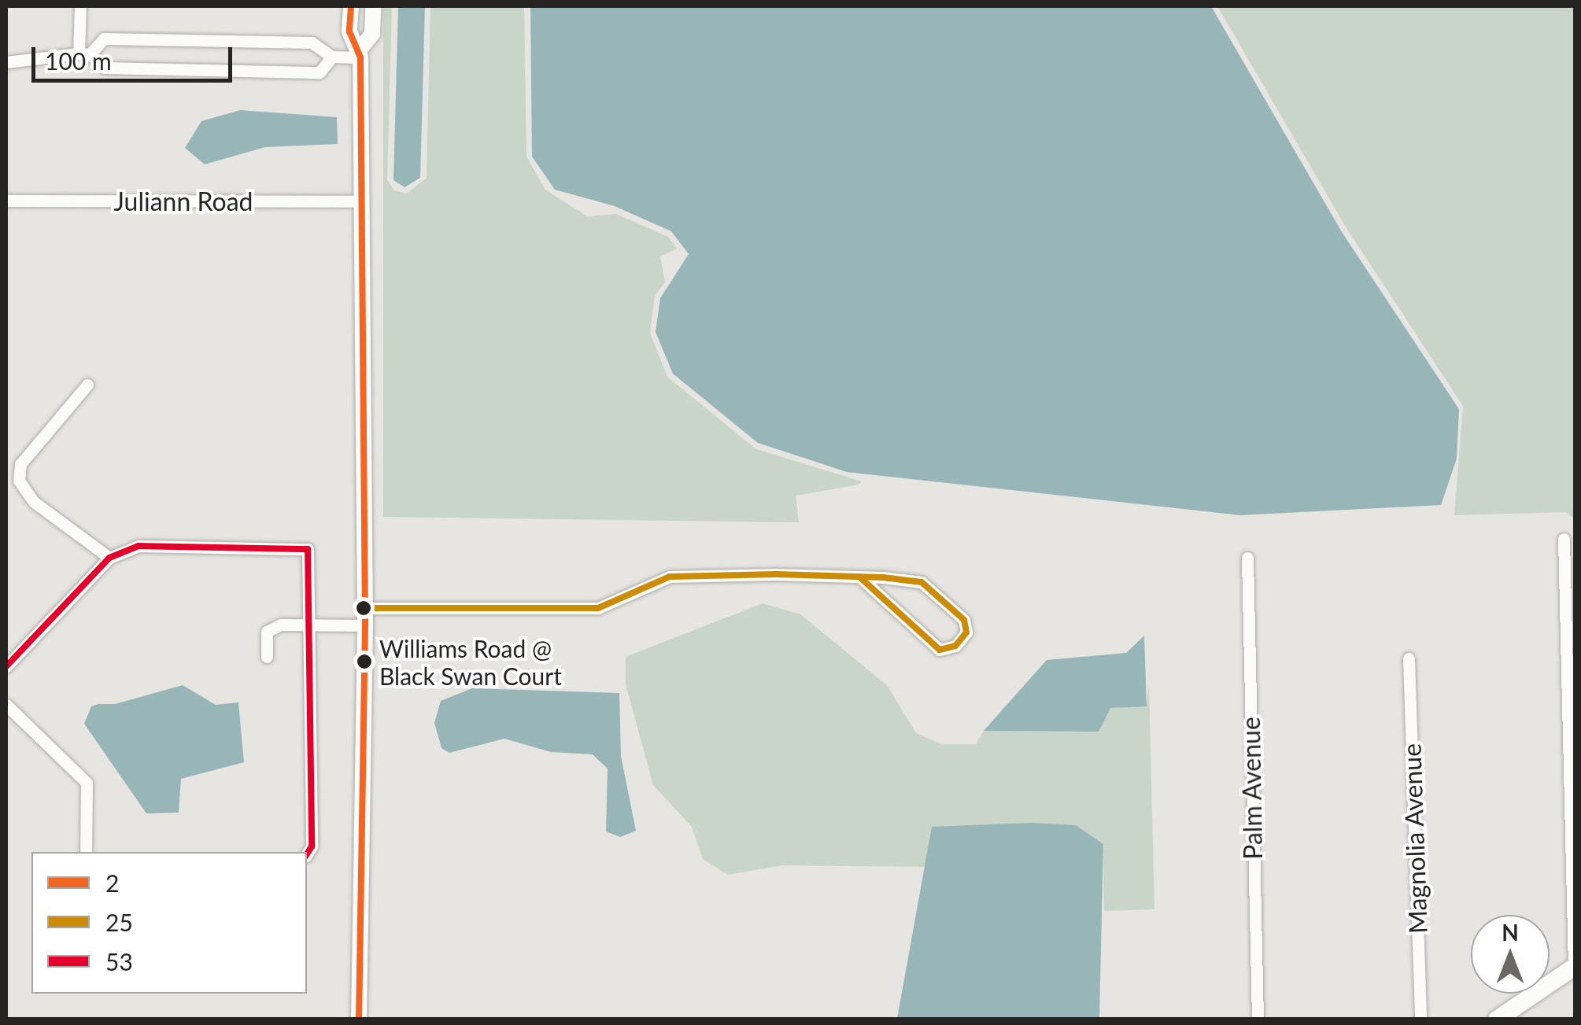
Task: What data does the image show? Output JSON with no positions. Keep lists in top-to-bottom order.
{
  "streets": {
    "street": ["Juliann Road", "Palm Avenue", "Magnolia Avenue"]
  },
  "places": ["Williams Road @ Black Swan Court"],
  "lines": ["transit line 2", "transit line 53", "transit line 25"],
  "legend": ["2", "25", "53"],
  "scale_bar": "100 m",
  "north": "top"
}
